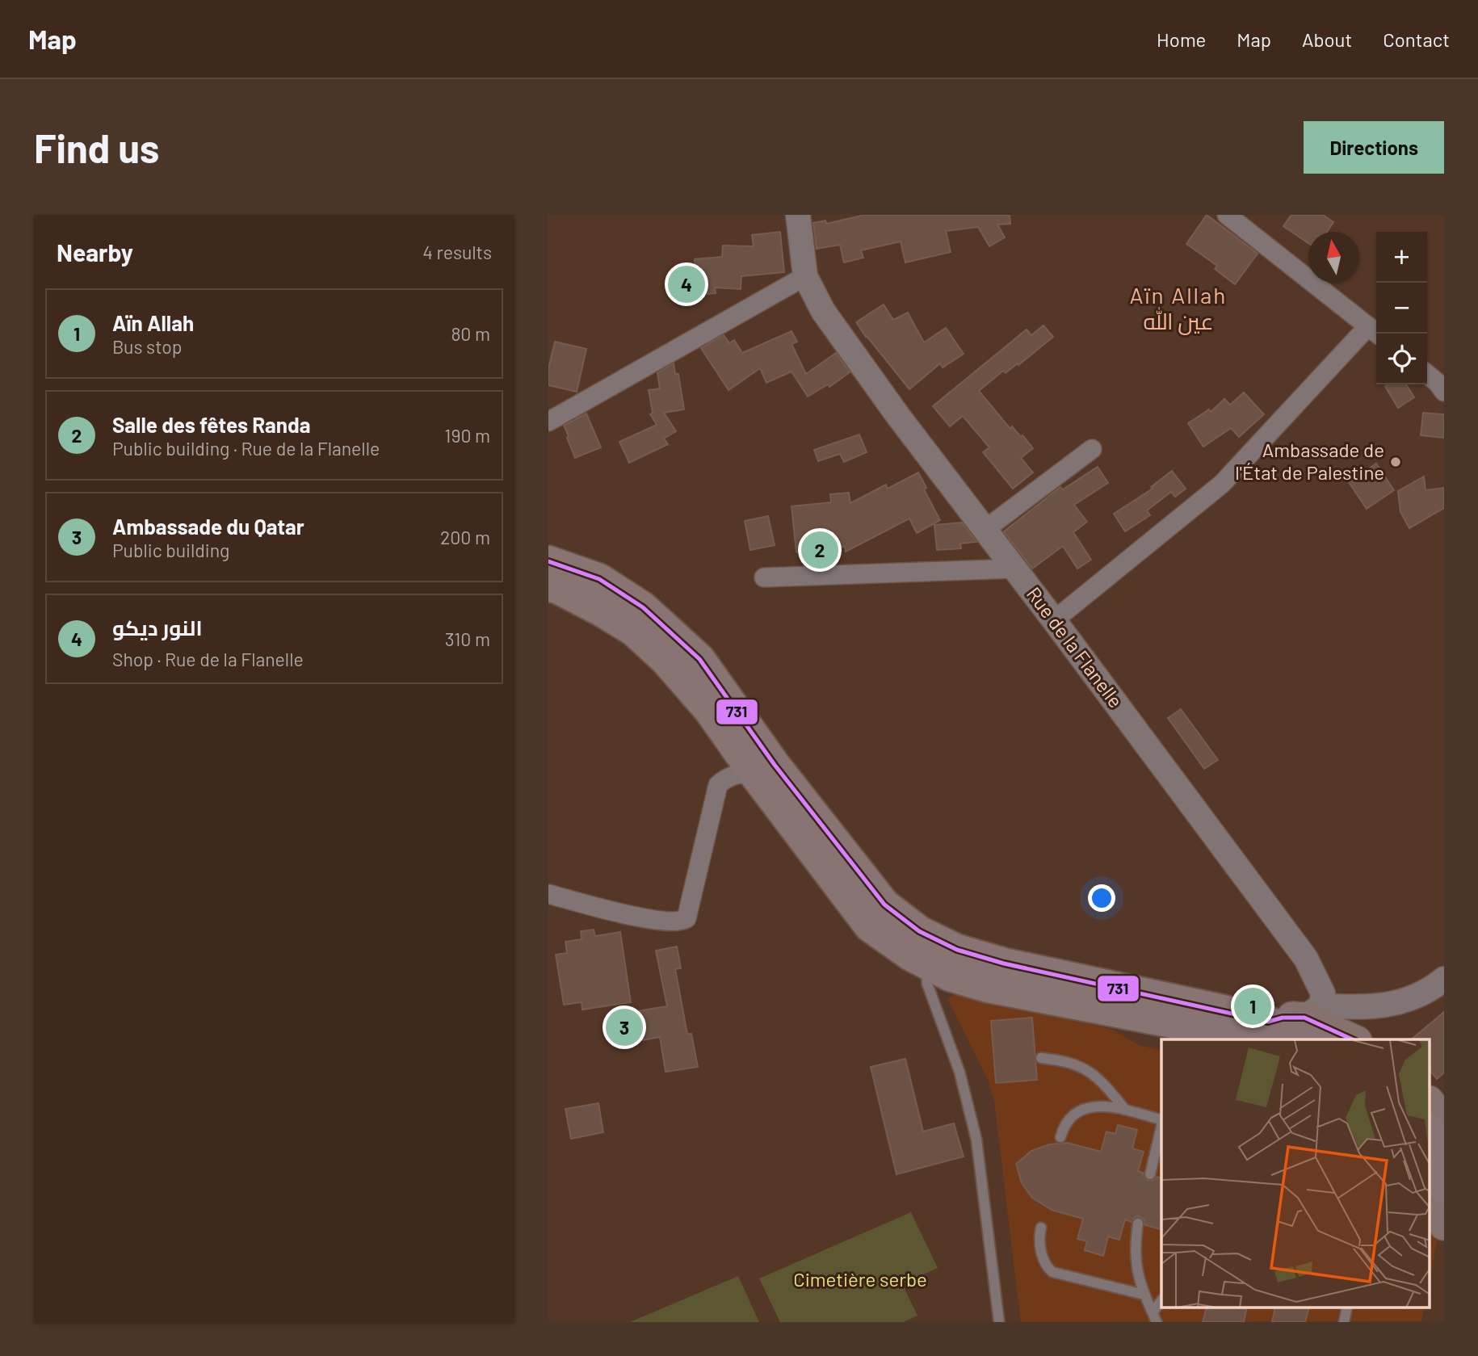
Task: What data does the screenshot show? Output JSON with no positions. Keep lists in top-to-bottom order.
{
  "streets": {
    "street": ["Rue de la Flanelle"]
  },
  "districts": ["Aïn Allah عين الله"],
  "parks": ["Cimetière serbe"],
  "places": ["Ambassade de l'État de Palestine"],
  "lines": ["transit line 731"],
  "north": "top",
  "page": {
    "header": "Map",
    "nav": [
      "Home",
      "Map",
      "About",
      "Contact"
    ],
    "buttons": "Directions",
    "title": "Find us",
    "heading": ["Nearby", "4 results"],
    "map_buttons": ["+", "−"],
    "pins": [
      "4",
      "2",
      "1",
      "3"
    ],
    "list": [
      {
        "mark": "1",
        "name": "Aïn Allah",
        "note": "Bus stop",
        "value": "80 m"
      },
      {
        "mark": "2",
        "name": "Salle des fêtes Randa",
        "note": "Public building · Rue de la Flanelle",
        "value": "190 m"
      },
      {
        "mark": "3",
        "name": "Ambassade du Qatar",
        "note": "Public building",
        "value": "200 m"
      },
      {
        "mark": "4",
        "name": "النور ديكو",
        "note": "Shop · Rue de la Flanelle",
        "value": "310 m"
      }
    ]
  }
}
